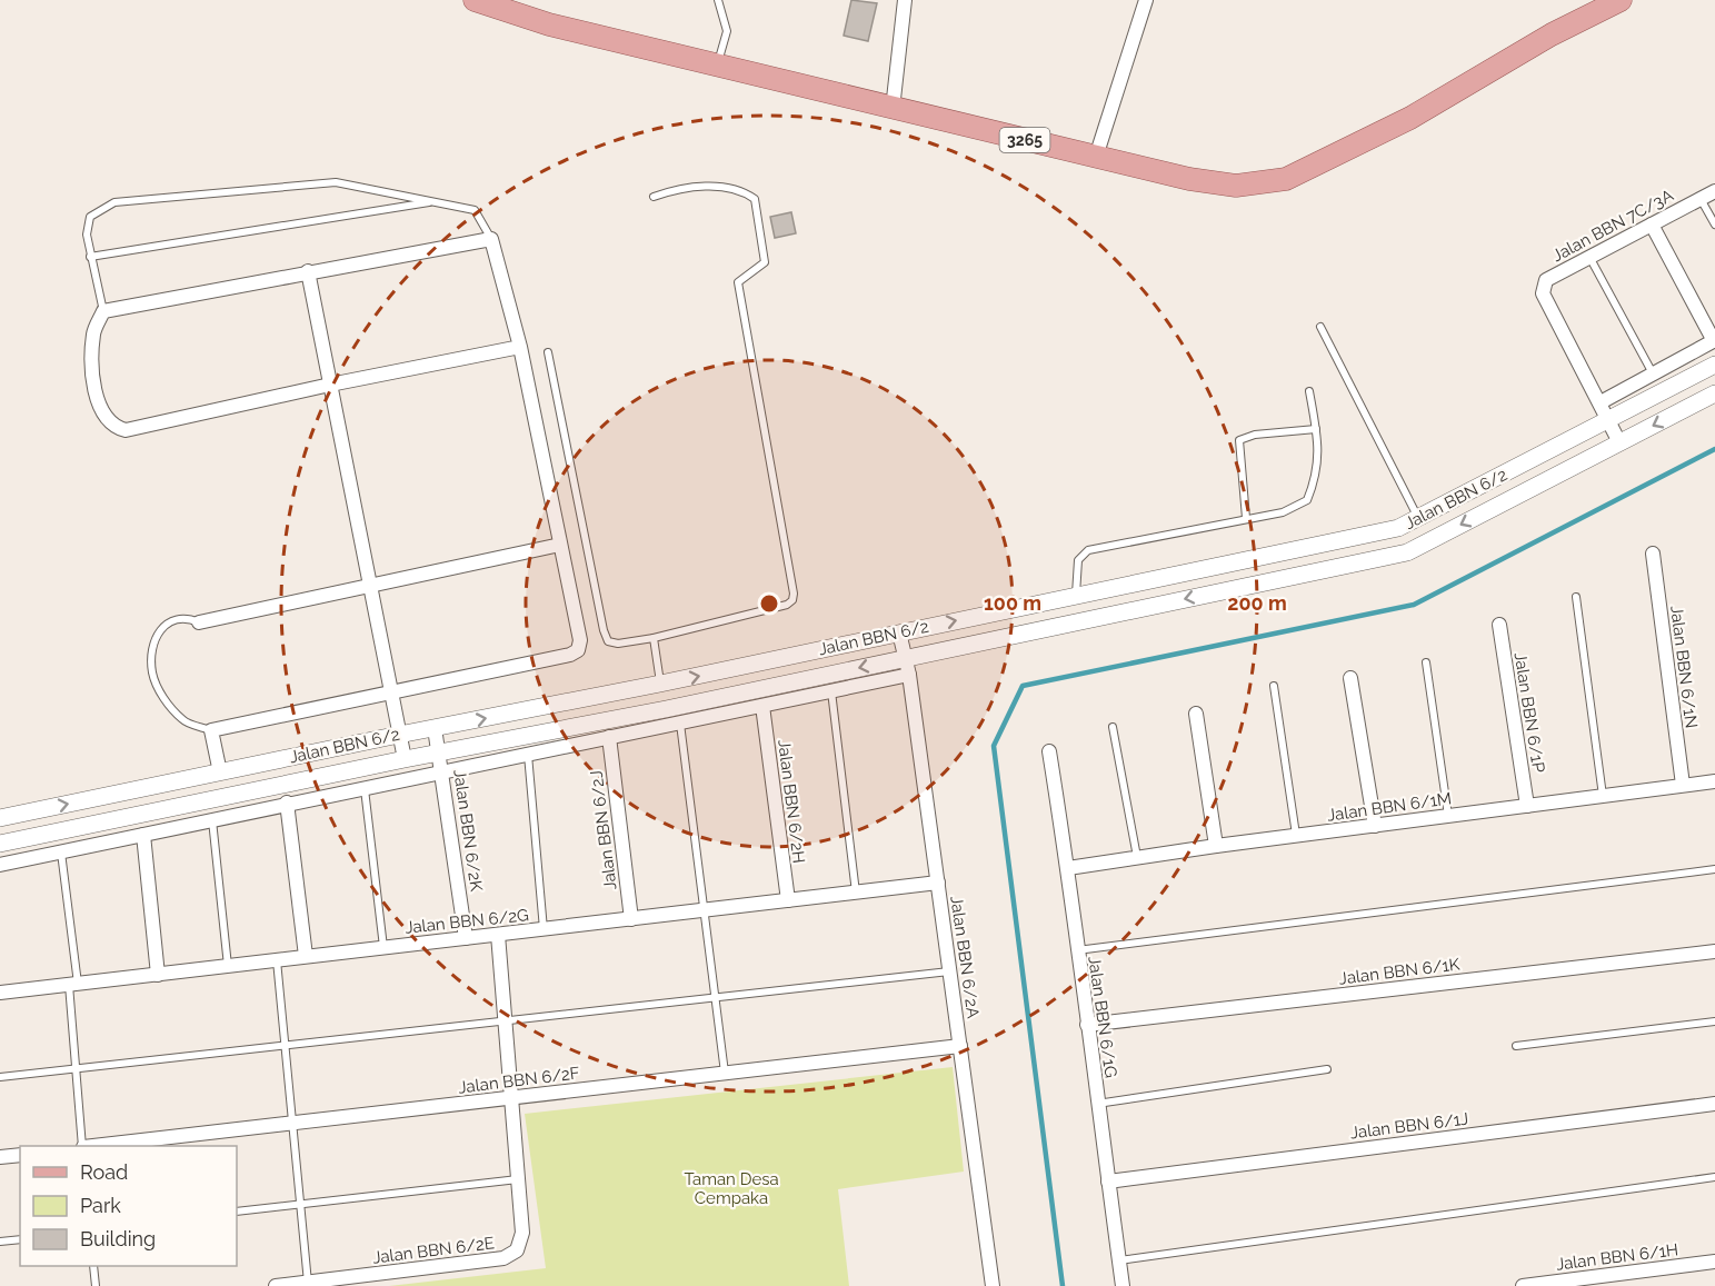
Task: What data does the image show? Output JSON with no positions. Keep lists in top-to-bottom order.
{
  "streets": {
    "main road": ["3265"],
    "street": [
      "Jalan BBN 7C/3A",
      "Jalan BBN 6/2",
      "Jalan BBN 6/1N",
      "Jalan BBN 6/1P",
      "Jalan BBN 6/2H",
      "Jalan BBN 6/1M",
      "Jalan BBN 6/2K",
      "Jalan BBN 6/2J",
      "Jalan BBN 6/2G",
      "Jalan BBN 6/2A",
      "Jalan BBN 6/1K",
      "Jalan BBN 6/1G",
      "Jalan BBN 6/2F",
      "Jalan BBN 6/1J",
      "Jalan BBN 6/2E",
      "Jalan BBN 6/1H"
    ]
  },
  "crossings": [
    ["Jalan BBN 7C/3A", "Jalan BBN 6/2"],
    ["Jalan BBN 6/2", "Jalan BBN 6/2K"],
    ["Jalan BBN 6/2", "Jalan BBN 6/2A"],
    ["Jalan BBN 6/1N", "Jalan BBN 6/1M"],
    ["Jalan BBN 6/1P", "Jalan BBN 6/1M"],
    ["Jalan BBN 6/2H", "Jalan BBN 6/2G"],
    ["Jalan BBN 6/1M", "Jalan BBN 6/1G"],
    ["Jalan BBN 6/2K", "Jalan BBN 6/2G"],
    ["Jalan BBN 6/2J", "Jalan BBN 6/2G"],
    ["Jalan BBN 6/2G", "Jalan BBN 6/2A"],
    ["Jalan BBN 6/2G", "Jalan BBN 6/2E"],
    ["Jalan BBN 6/2A", "Jalan BBN 6/2F"],
    ["Jalan BBN 6/1K", "Jalan BBN 6/1G"],
    ["Jalan BBN 6/1G", "Jalan BBN 6/1J"],
    ["Jalan BBN 6/2F", "Jalan BBN 6/2E"]
  ],
  "parks": ["Taman Desa Cempaka"],
  "legend": ["Road", "Park", "Building"],
  "rings": ["100 m", "200 m"]
}
